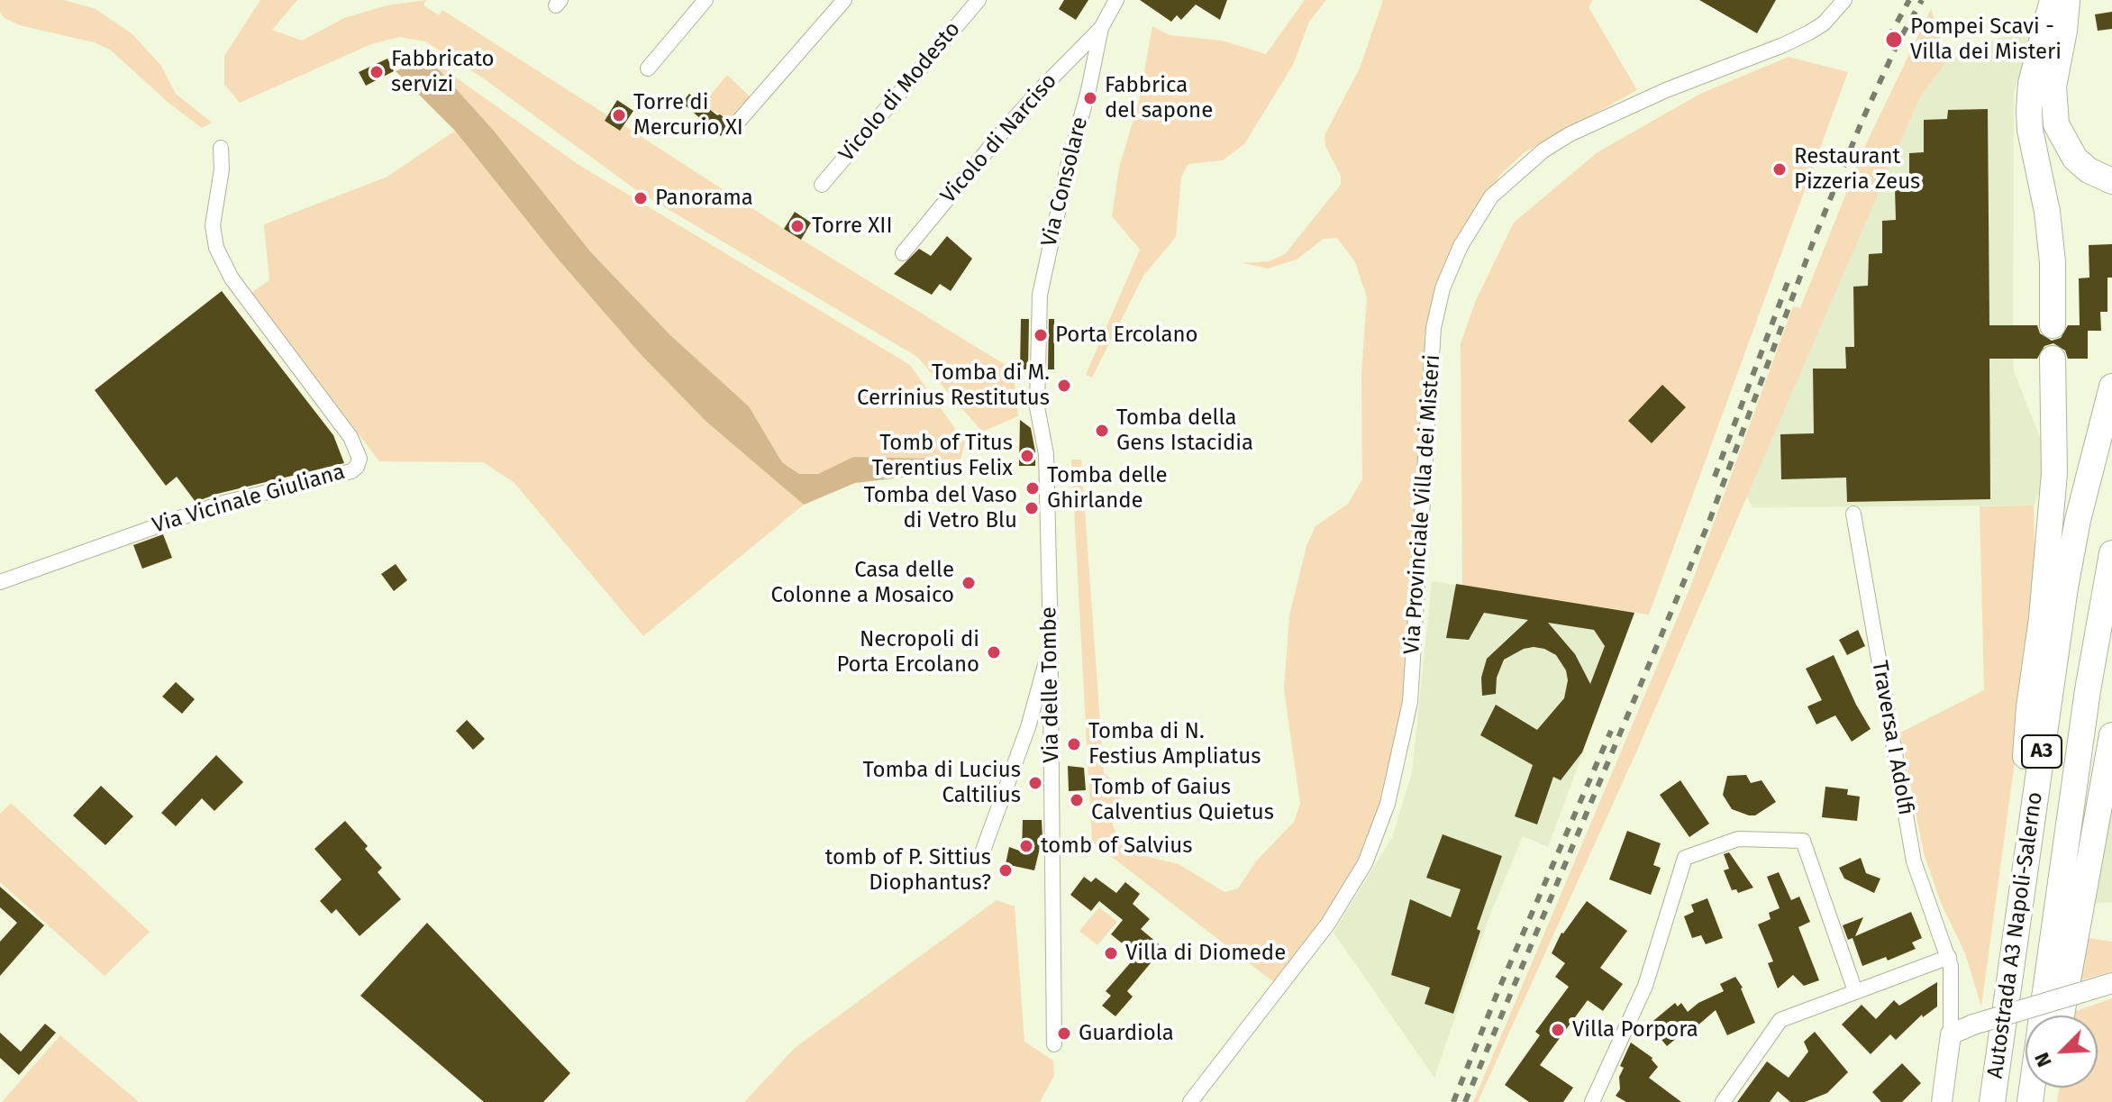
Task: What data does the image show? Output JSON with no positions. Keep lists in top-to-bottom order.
{
  "streets": {
    "highway": ["A3", "Autostrada A3 Napoli-Salerno"],
    "street": [
      "Vicolo di Modesto",
      "Vicolo di Narciso",
      "Via Consolare",
      "Via Vicinale Giuliana",
      "Via Provinciale Villa dei Misteri",
      "Via delle Tombe",
      "Traversa I Adolfi"
    ]
  },
  "crossings": [
    ["Vicolo di Narciso", "Via Consolare"],
    ["Via Consolare", "Via delle Tombe"]
  ],
  "places": [
    "Pompei Scavi - Villa dei Misteri",
    "Fabbricato servizi",
    "Fabbrica del sapone",
    "Torre di Mercurio XI",
    "Restaurant Pizzeria Zeus",
    "Panorama",
    "Torre XII",
    "Porta Ercolano",
    "Tomba di M. Cerrinius Restitutus",
    "Tomba della Gens Istacidia",
    "Tomb of Titus Terentius Felix",
    "Tomba delle Ghirlande",
    "Tomba del Vaso di Vetro Blu",
    "Casa delle Colonne a Mosaico",
    "Necropoli di Porta Ercolano",
    "Tomba di N. Festius Ampliatus",
    "Tomba di Lucius Caltilius",
    "Tomb of Gaius Calventius Quietus",
    "tomb of Salvius",
    "tomb of P. Sittius Diophantus?",
    "Villa di Diomede",
    "Villa Porpora",
    "Guardiola"
  ],
  "north": "bottom left"
}
